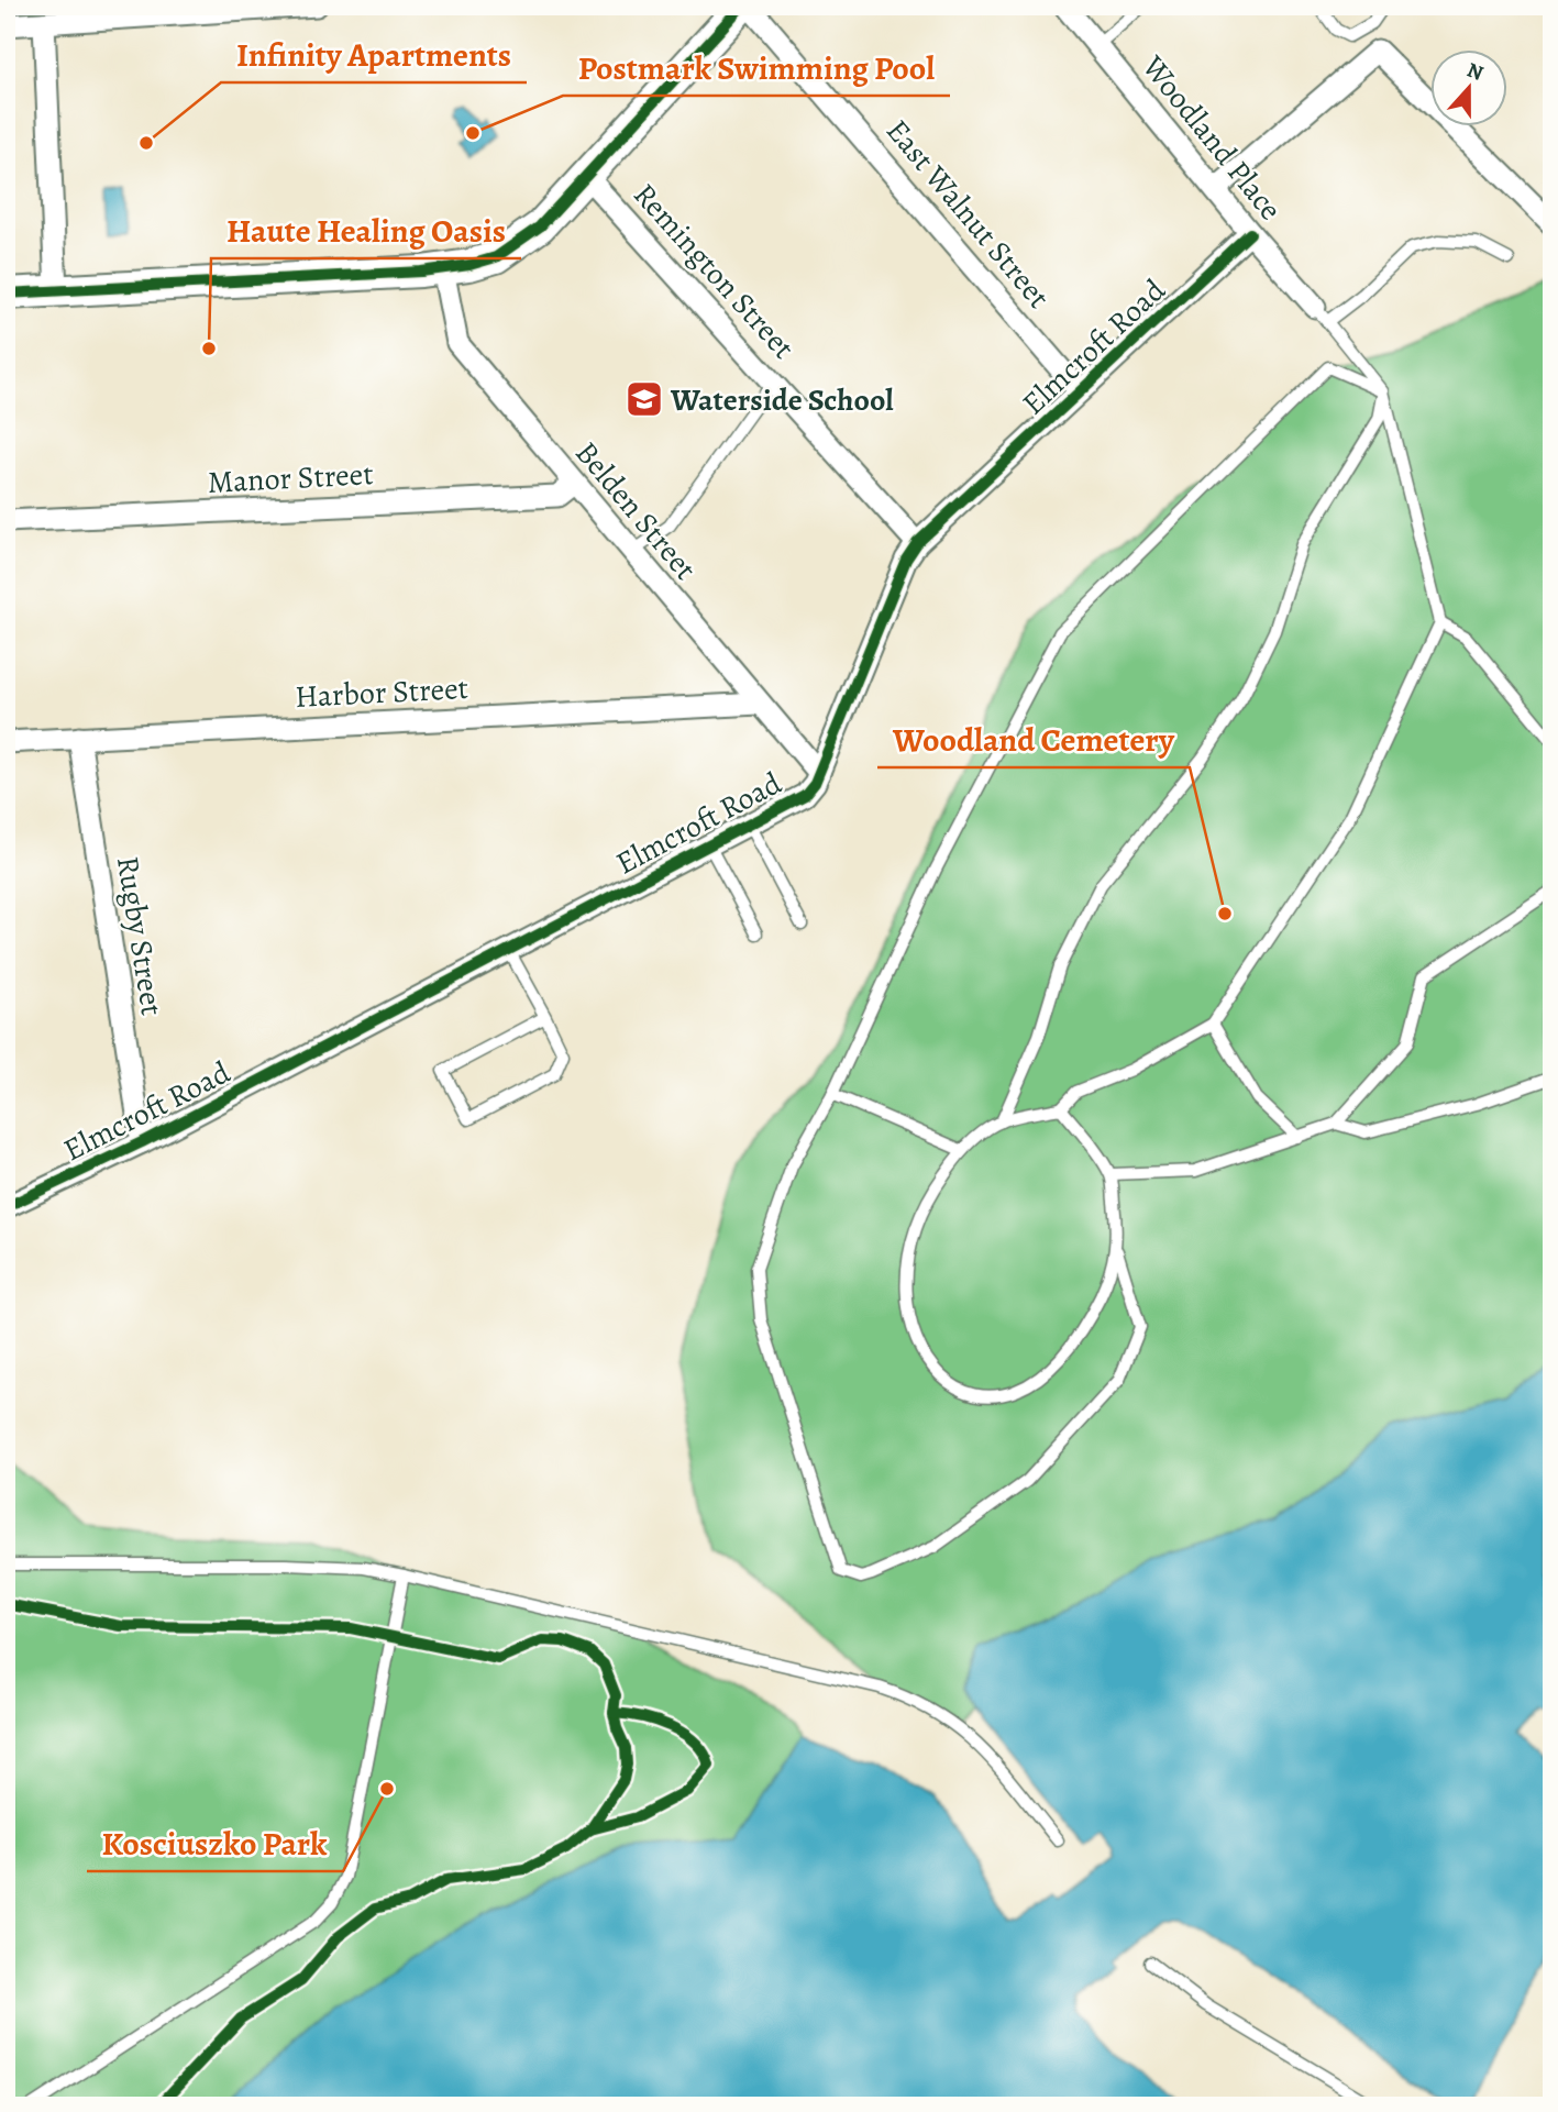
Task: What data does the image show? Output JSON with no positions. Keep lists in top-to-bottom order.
{
  "streets": {
    "street": [
      "Woodland Place",
      "East Walnut Street",
      "Remington Street",
      "Elmcroft Road",
      "Manor Street",
      "Belden Street",
      "Harbor Street",
      "Rugby Street"
    ]
  },
  "crossings": [
    ["Woodland Place", "Elmcroft Road"],
    ["East Walnut Street", "Elmcroft Road"],
    ["Remington Street", "Elmcroft Road"],
    ["Elmcroft Road", "Belden Street"],
    ["Elmcroft Road", "Rugby Street"],
    ["Manor Street", "Belden Street"],
    ["Belden Street", "Harbor Street"],
    ["Harbor Street", "Rugby Street"]
  ],
  "places": {
    "other": [
      "Postmark Swimming Pool",
      "Infinity Apartments",
      "Haute Healing Oasis",
      "Woodland Cemetery",
      "Kosciuszko Park"
    ],
    "school or university": ["Waterside School"]
  },
  "north": "top"
}
